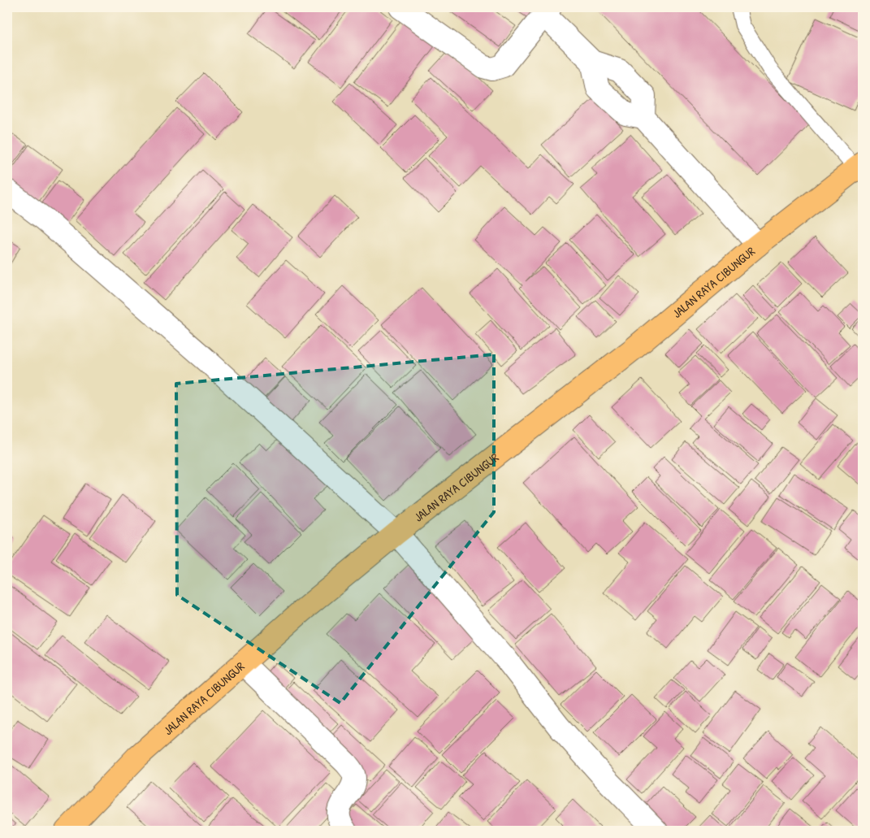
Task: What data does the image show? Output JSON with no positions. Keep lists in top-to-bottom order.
{
  "streets": {
    "highway": ["JALAN RAYA CIBUNGUR"]
  }
}
